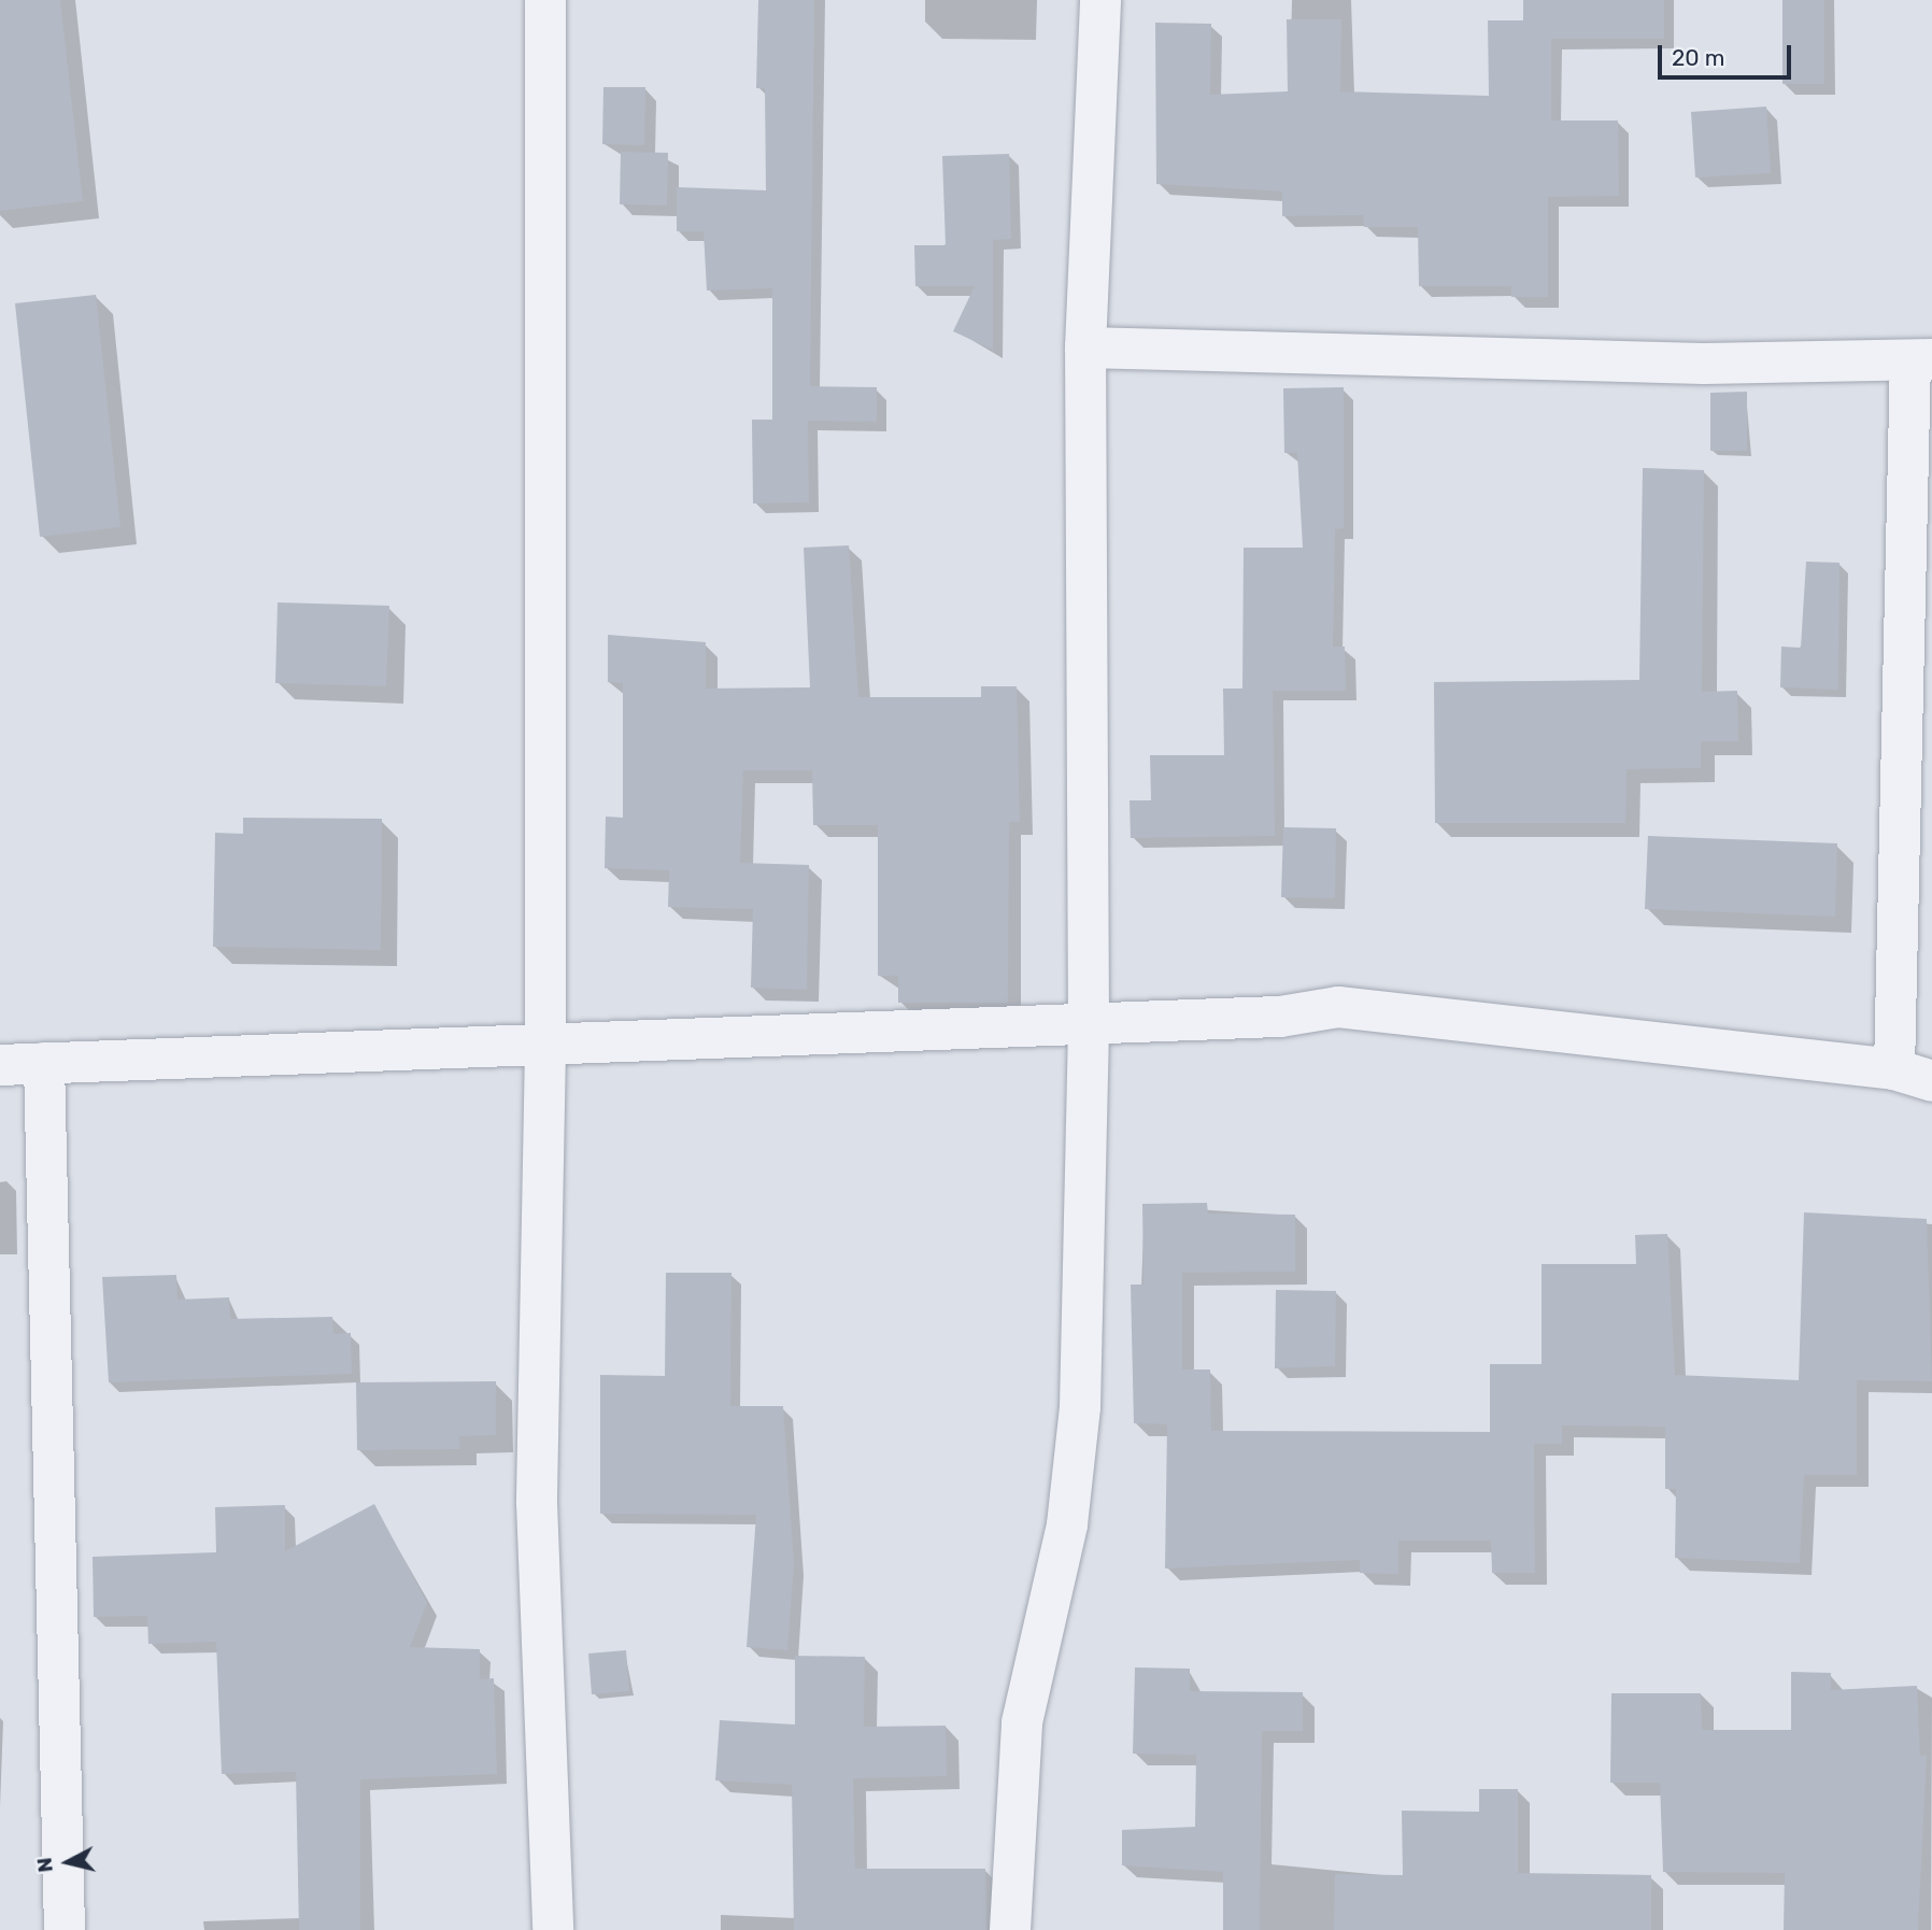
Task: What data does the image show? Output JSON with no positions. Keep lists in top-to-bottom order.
{
  "scale_bar": "20 m",
  "north": "left"
}
